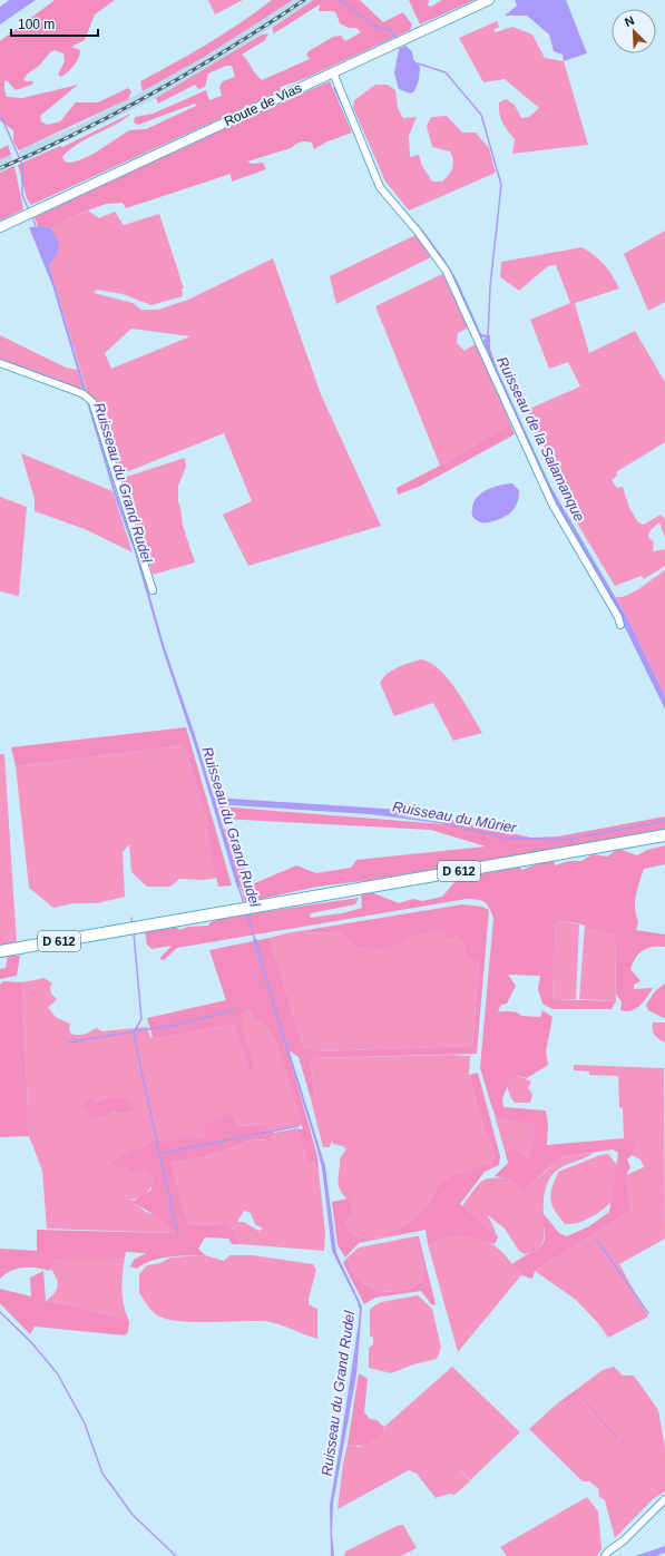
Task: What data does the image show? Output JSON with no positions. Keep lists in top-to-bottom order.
{
  "streets": {
    "highway": ["D 612"],
    "main road": ["Route de Vias"]
  },
  "water": ["Ruisseau de la Salamanque", "Ruisseau du Grand Rudel", "Ruisseau du Mûrier"],
  "scale_bar": "100 m",
  "north": "top left"
}
